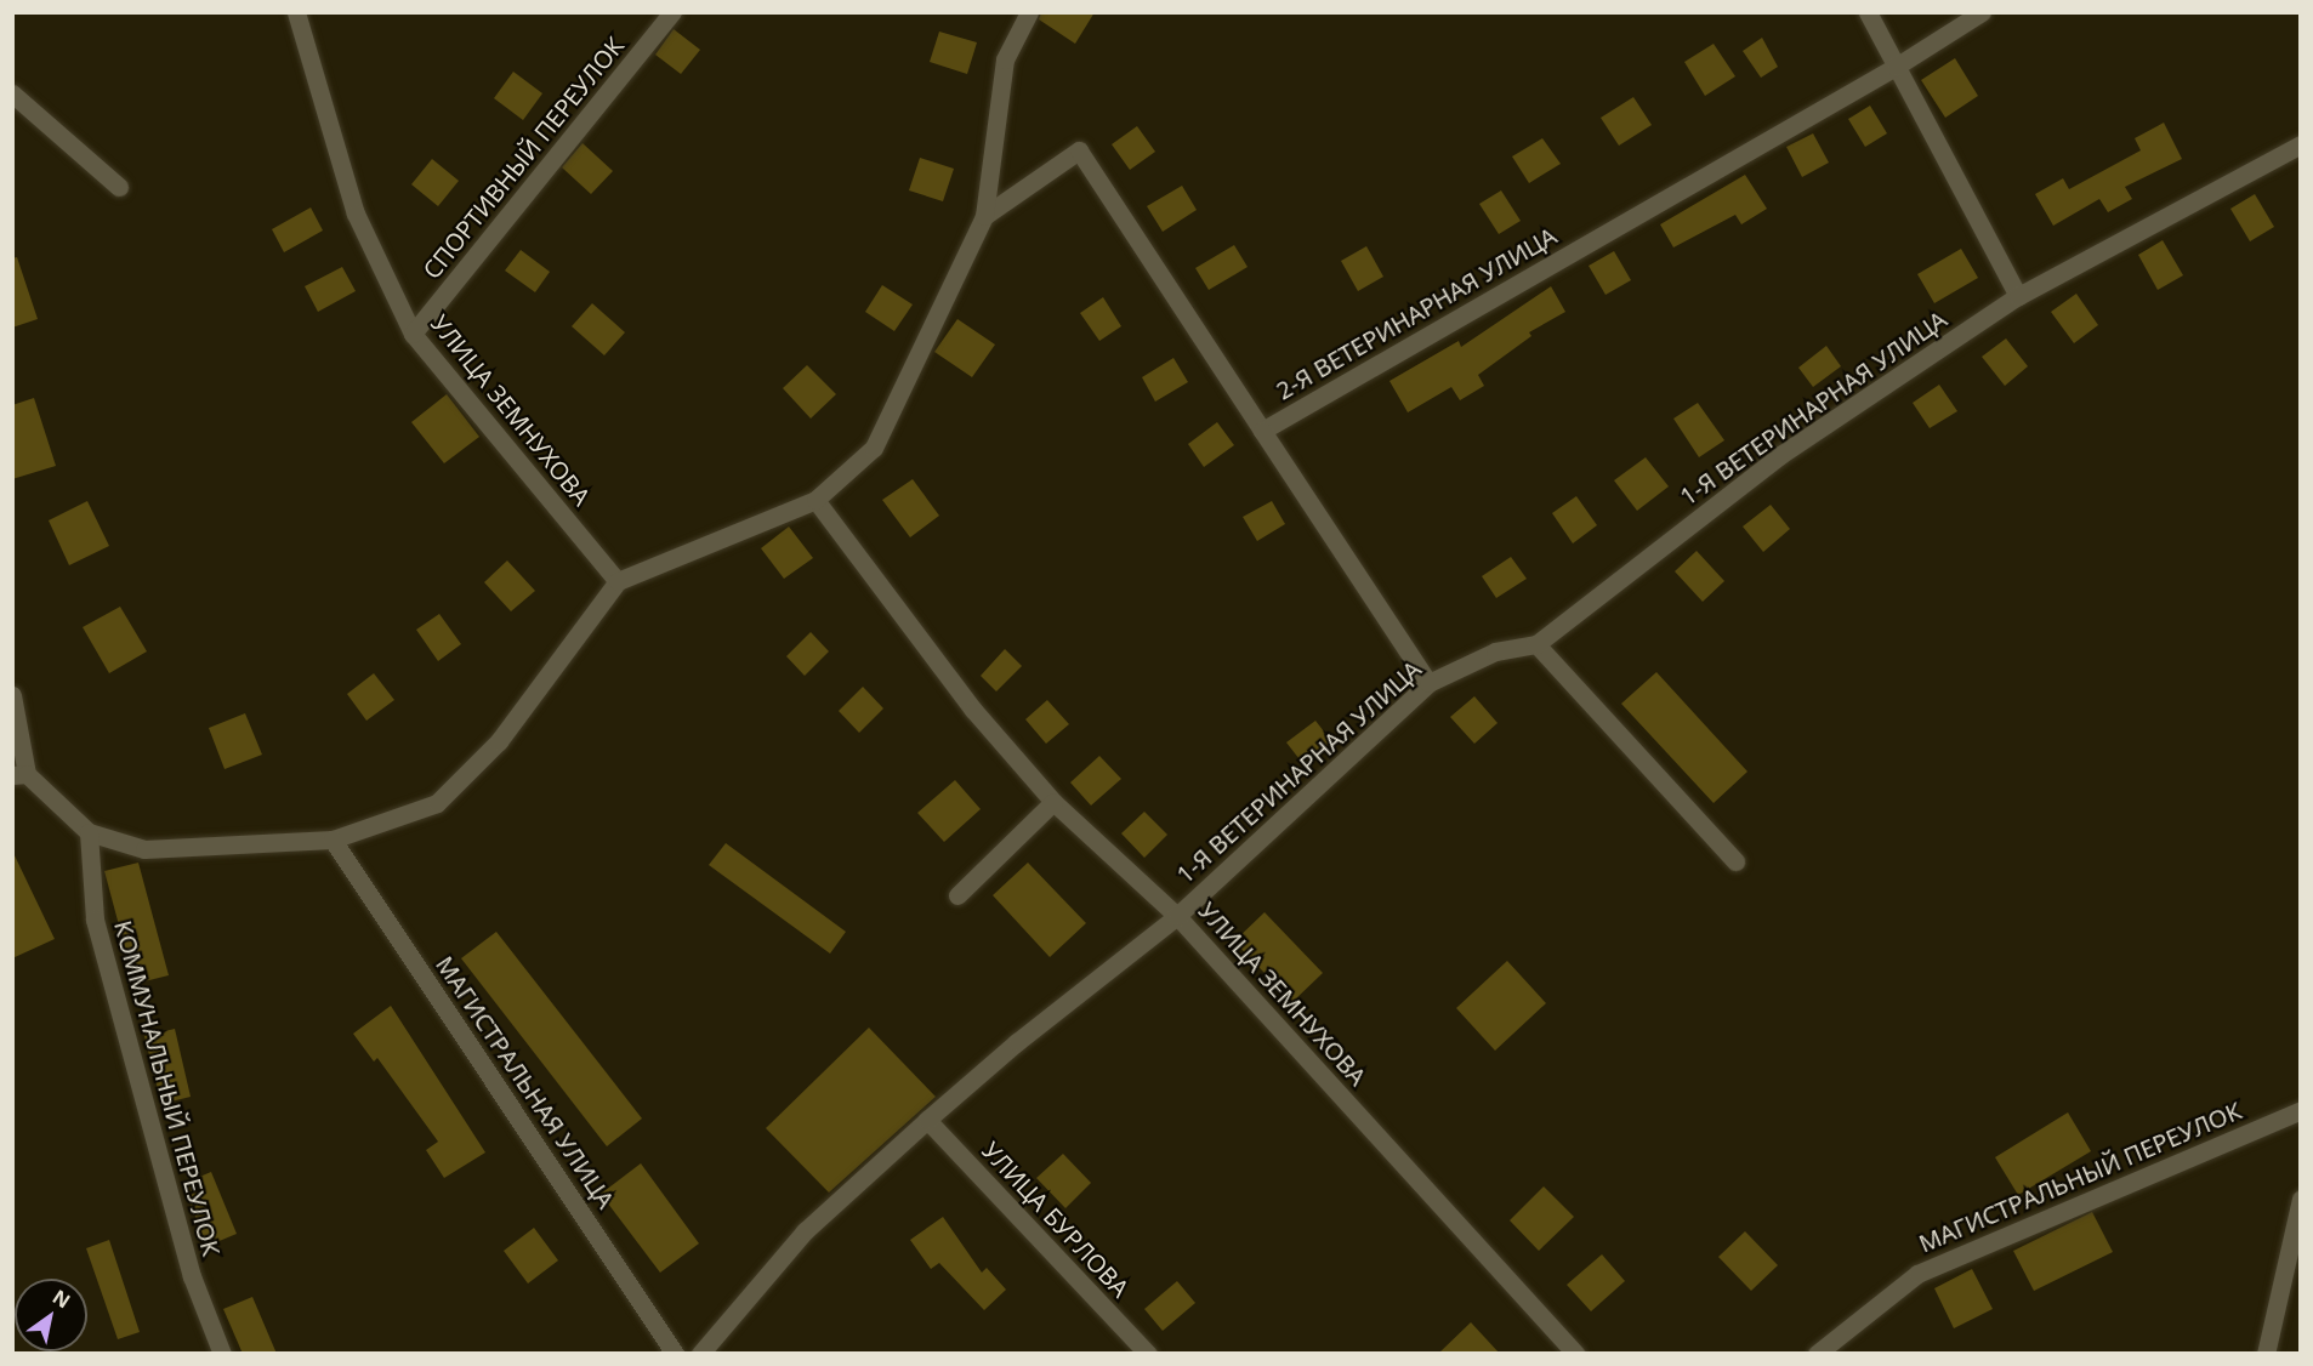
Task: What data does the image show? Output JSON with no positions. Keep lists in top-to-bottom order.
{
  "streets": {
    "street": [
      "СПОРТИВНЫЙ ПЕРЕУЛОК",
      "2-Я ВЕТЕРИНАРНАЯ УЛИЦА",
      "1-Я ВЕТЕРИНАРНАЯ УЛИЦА",
      "УЛИЦА ЗЕМНУХОВА",
      "МАГИСТРАЛЬНАЯ УЛИЦА",
      "КОММУНАЛЬНЫЙ ПЕРЕУЛОК",
      "МАГИСТРАЛЬНЫЙ ПЕРЕУЛОК",
      "УЛИЦА БУРЛОВА"
    ]
  },
  "crossings": [
    ["СПОРТИВНЫЙ ПЕРЕУЛОК", "УЛИЦА ЗЕМНУХОВА"],
    ["1-Я ВЕТЕРИНАРНАЯ УЛИЦА", "УЛИЦА ЗЕМНУХОВА"],
    ["1-Я ВЕТЕРИНАРНАЯ УЛИЦА", "УЛИЦА БУРЛОВА"]
  ],
  "north": "top right"
}
